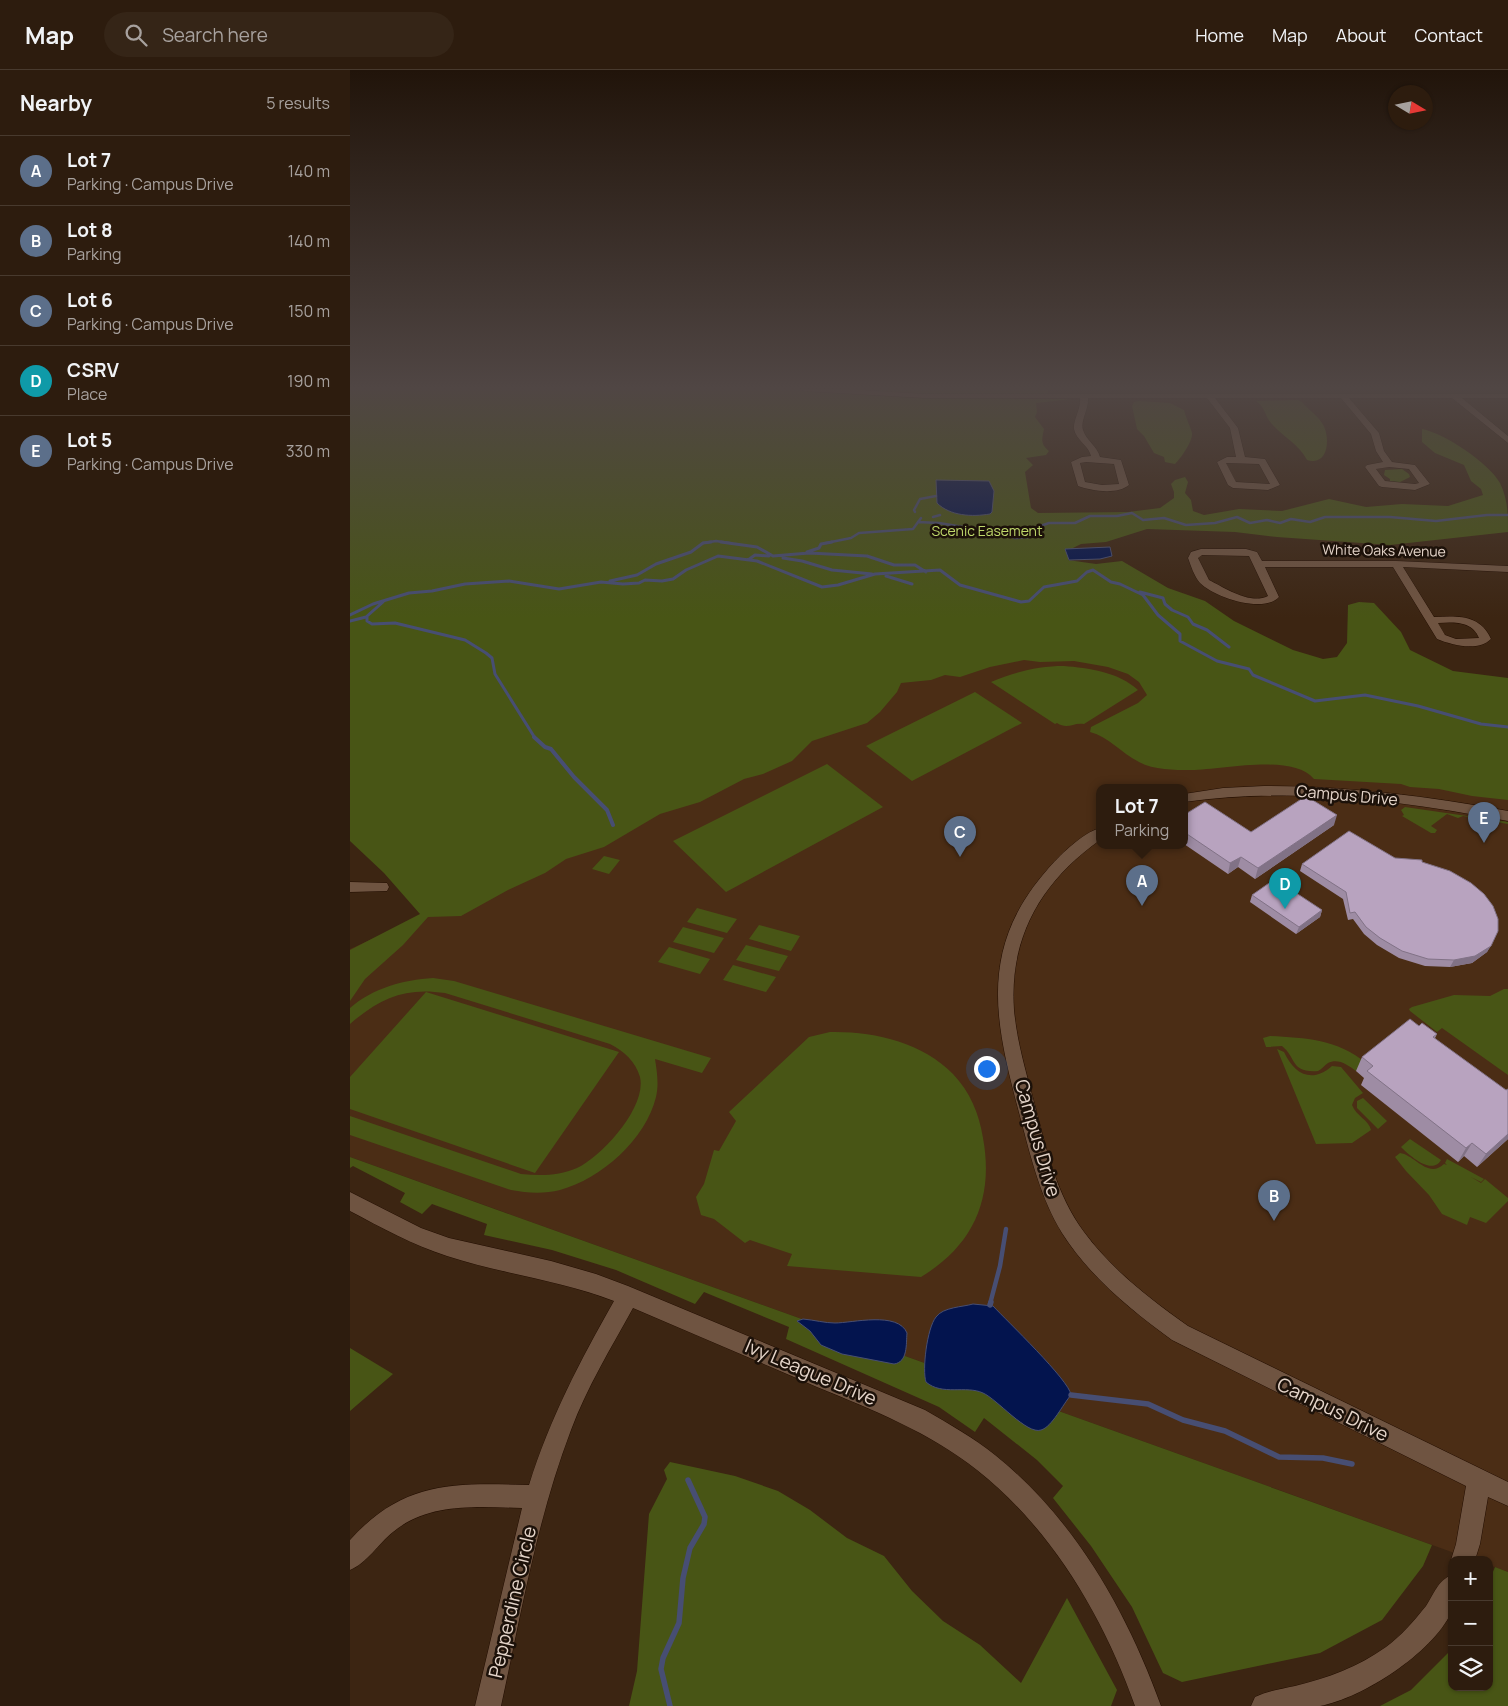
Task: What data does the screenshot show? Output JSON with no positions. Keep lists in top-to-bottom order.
{
  "streets": {
    "street": [
      "White Oaks Avenue",
      "Campus Drive",
      "Ivy League Drive",
      "Pepperdine Circle"
    ]
  },
  "crossings": [
    ["Ivy League Drive", "Pepperdine Circle"]
  ],
  "parks": ["Scenic Easement"],
  "north": "right",
  "page": {
    "header": "Map",
    "search": "Search here",
    "nav": [
      "Home",
      "Map",
      "About",
      "Contact"
    ],
    "heading": ["Nearby", "5 results"],
    "list": [
      {
        "mark": "A",
        "name": "Lot 7",
        "note": "Parking · Campus Drive",
        "value": "140 m"
      },
      {
        "mark": "B",
        "name": "Lot 8",
        "note": "Parking",
        "value": "140 m"
      },
      {
        "mark": "C",
        "name": "Lot 6",
        "note": "Parking · Campus Drive",
        "value": "150 m"
      },
      {
        "mark": "D",
        "name": "CSRV",
        "note": "Place",
        "value": "190 m"
      },
      {
        "mark": "E",
        "name": "Lot 5",
        "note": "Parking · Campus Drive",
        "value": "330 m"
      }
    ],
    "popup": ["Lot 7", "Parking"],
    "pins": [
      "E",
      "C",
      "A",
      "D",
      "B"
    ],
    "map_buttons": ["+", "−"]
  }
}
